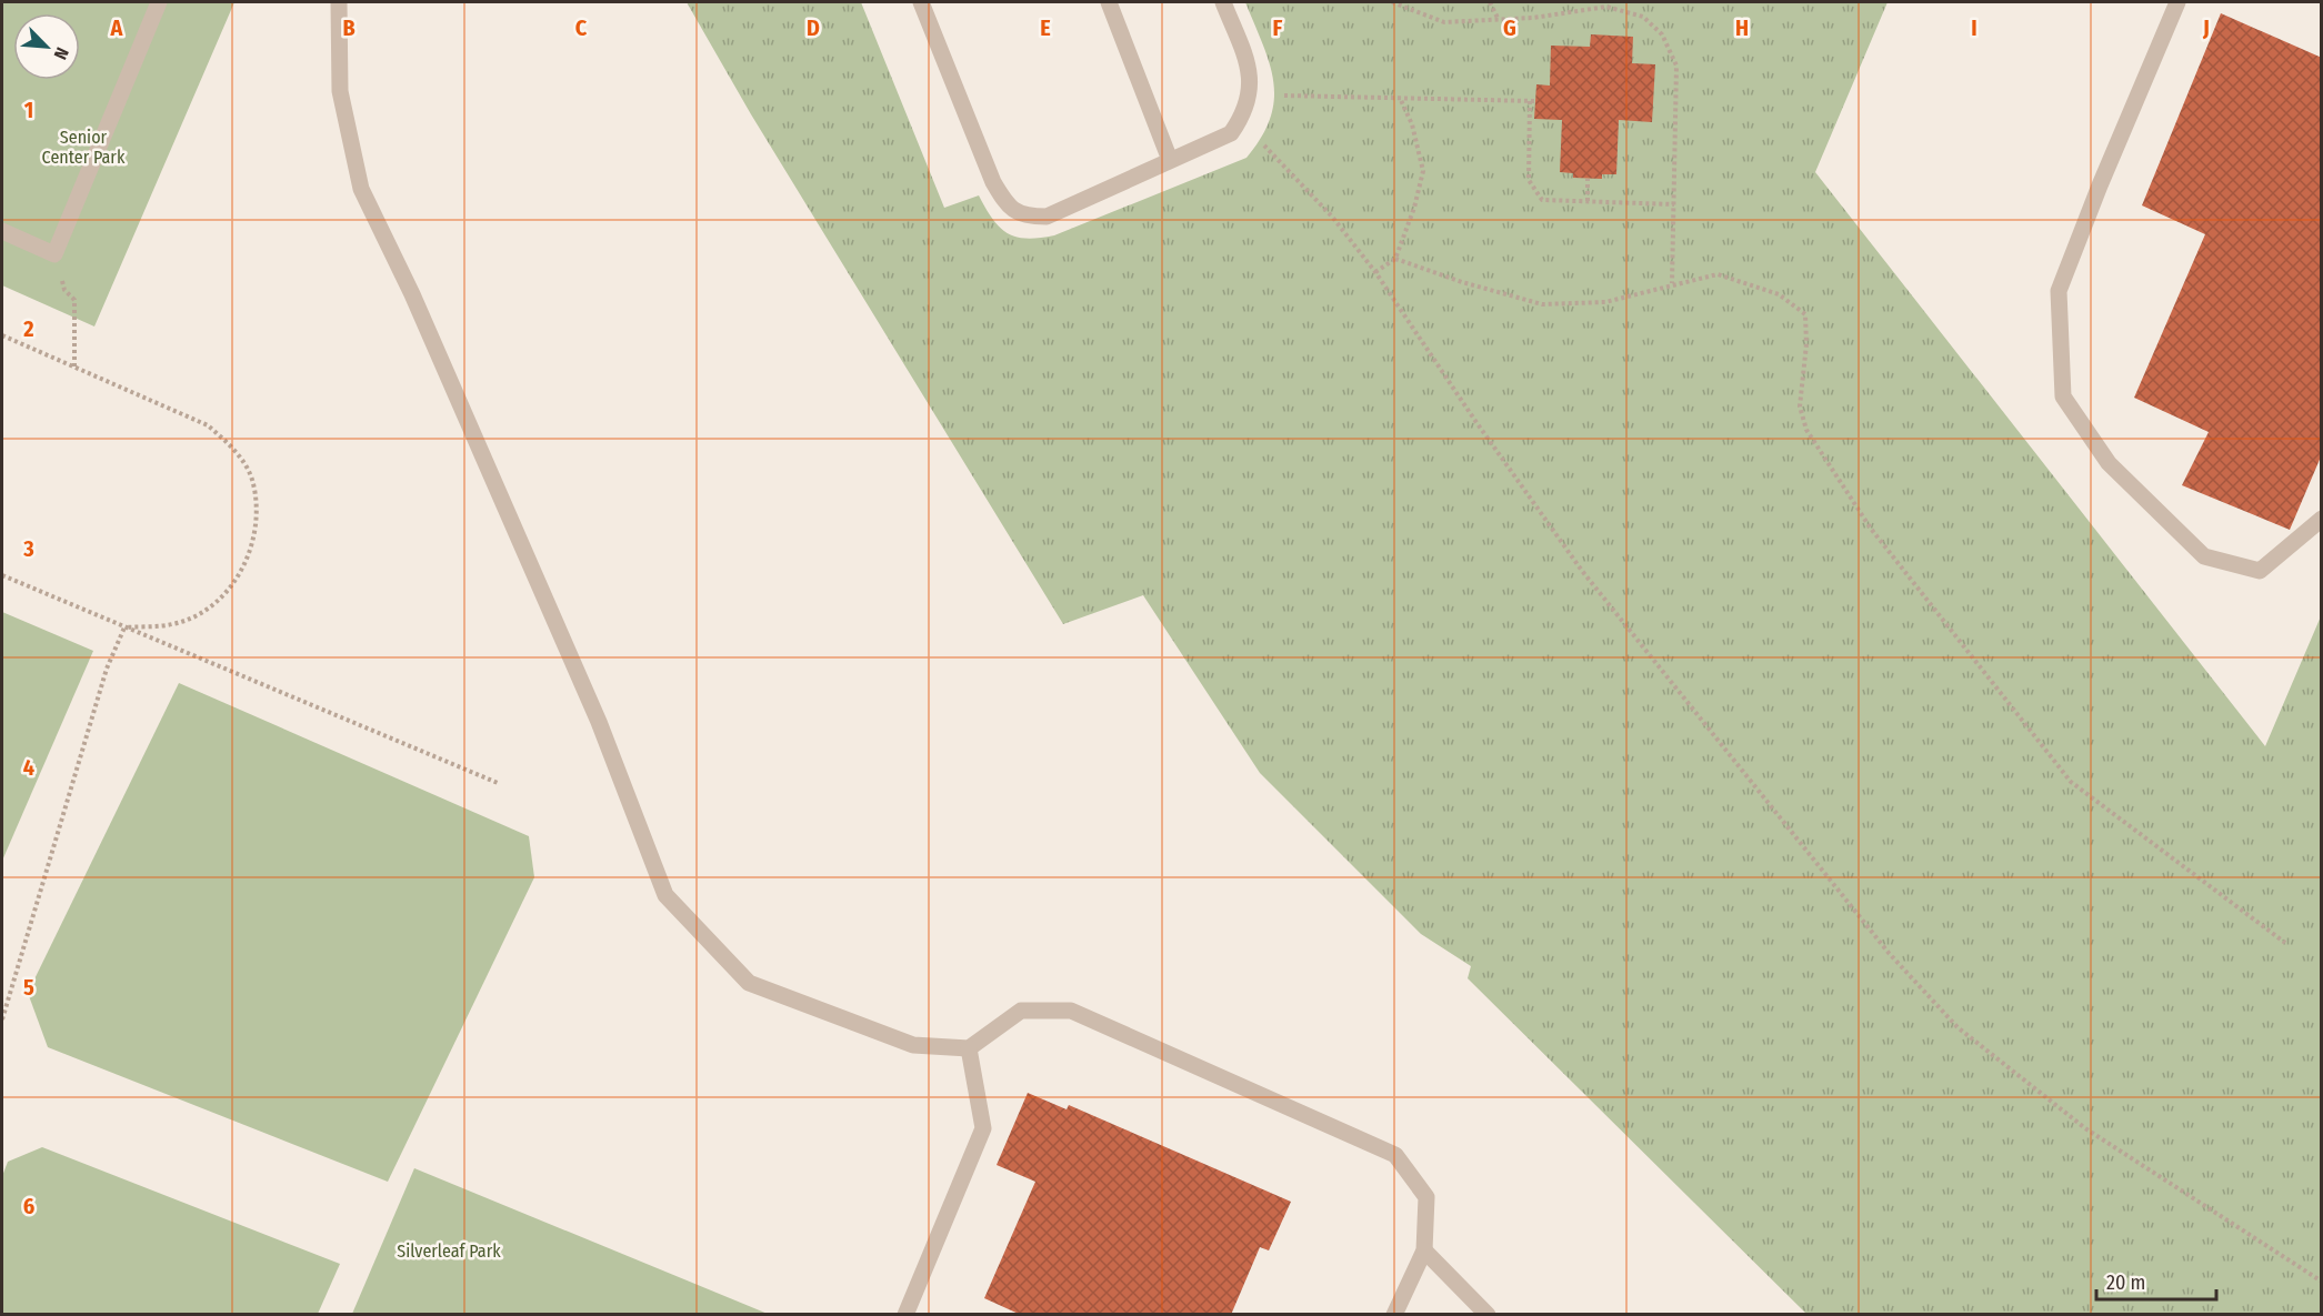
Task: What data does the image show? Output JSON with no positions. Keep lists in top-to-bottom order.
{
  "parks": ["Senior Center Park", "Silverleaf Park"],
  "scale_bar": "20 m",
  "north": "bottom right",
  "grid": {
    "columns": [
      "A",
      "B",
      "C",
      "D",
      "E",
      "F",
      "G",
      "H",
      "I",
      "J"
    ],
    "rows": [
      "1",
      "2",
      "3",
      "4",
      "5",
      "6"
    ]
  }
}
